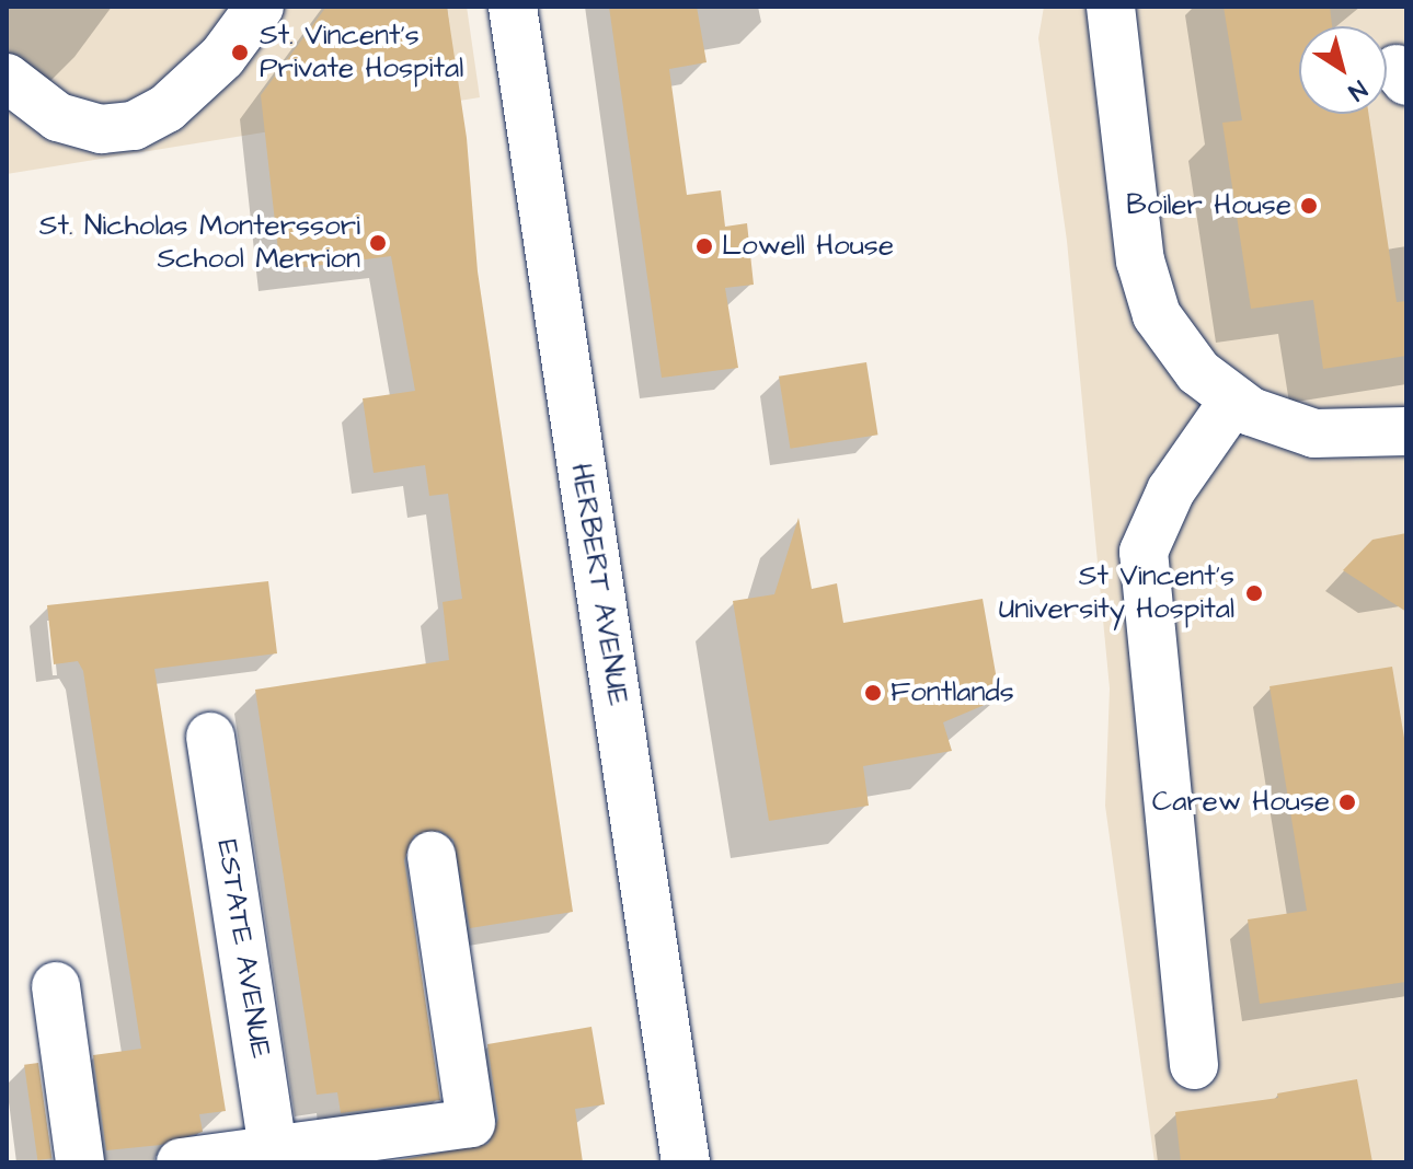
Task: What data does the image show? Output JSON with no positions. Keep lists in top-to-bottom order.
{
  "streets": {
    "street": ["HERBERT AVENUE", "ESTATE AVENUE"]
  },
  "places": [
    "St. Vincent's Private Hospital",
    "Boiler House",
    "St. Nicholas Monterssori School Merrion",
    "Lowell House",
    "St Vincent's University Hospital",
    "Fontlands",
    "Carew House"
  ],
  "north": "bottom right"
}
